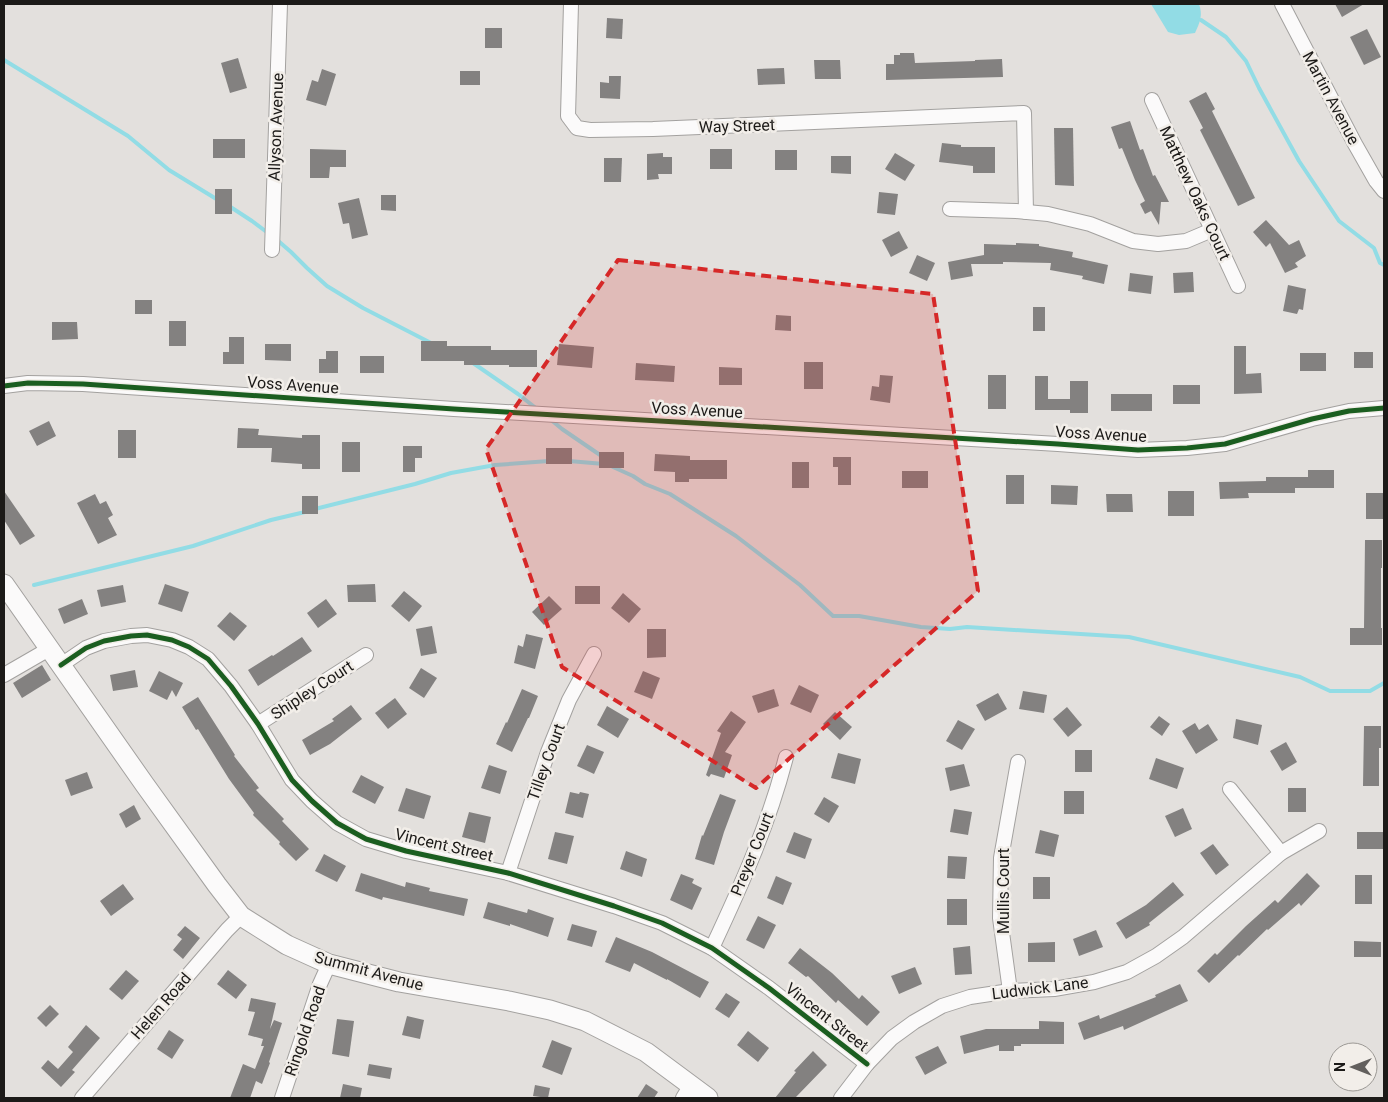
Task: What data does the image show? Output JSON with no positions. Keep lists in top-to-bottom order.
{
  "streets": {
    "main road": ["Summit Avenue"],
    "street": [
      "Martin Avenue",
      "Way Street",
      "Allyson Avenue",
      "Matthew Oaks Court",
      "Voss Avenue",
      "Shipley Court",
      "Tilley Court",
      "Vincent Street",
      "Preyer Court",
      "Mullis Court",
      "Ludwick Lane",
      "Helen Road",
      "Ringold Road"
    ]
  },
  "crossings": [
    ["Shipley Court", "Vincent Street"],
    ["Tilley Court", "Vincent Street"],
    ["Vincent Street", "Preyer Court"],
    ["Vincent Street", "Summit Avenue"],
    ["Vincent Street", "Ludwick Lane"],
    ["Mullis Court", "Ludwick Lane"],
    ["Summit Avenue", "Helen Road"],
    ["Summit Avenue", "Ringold Road"]
  ],
  "north": "left"
}
